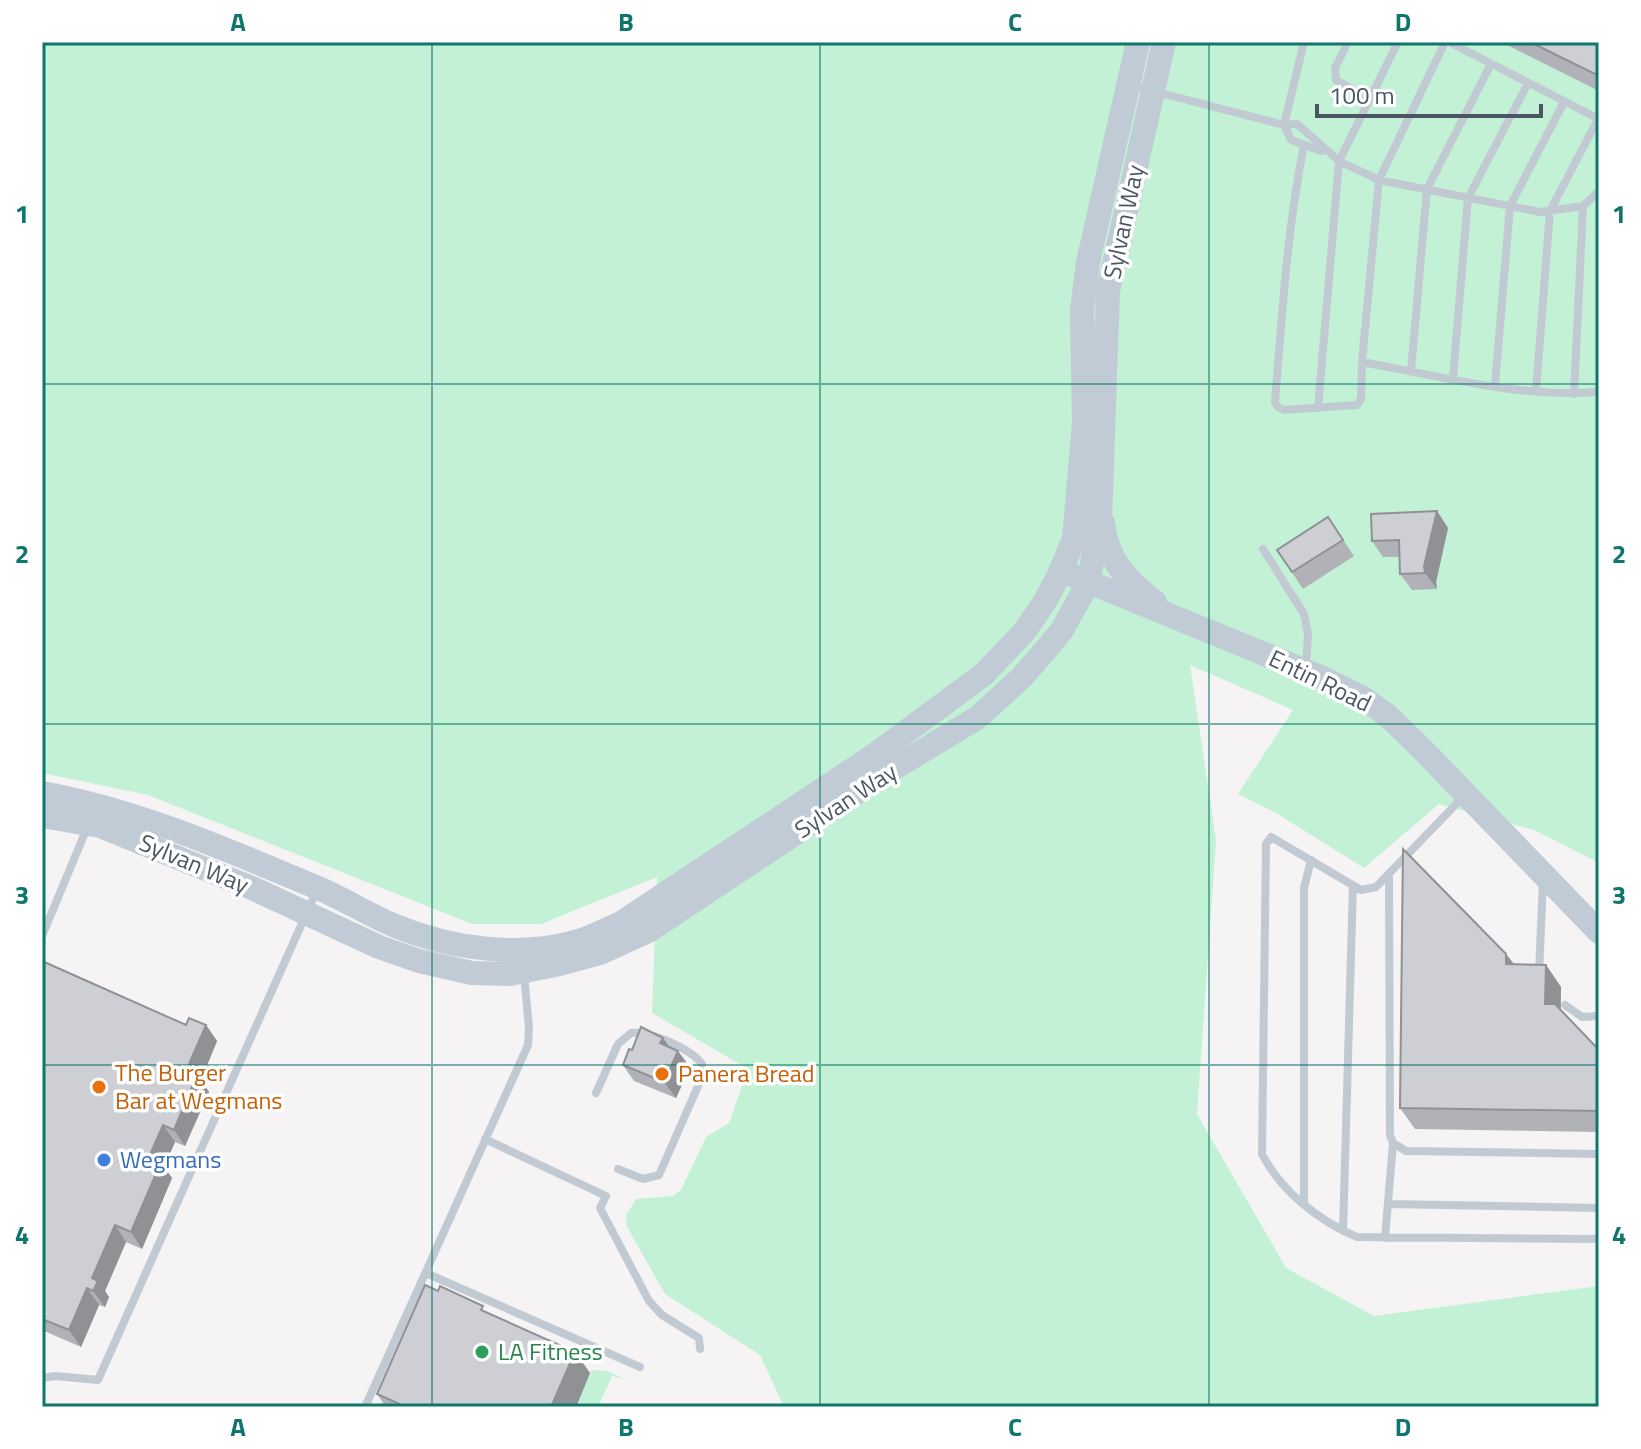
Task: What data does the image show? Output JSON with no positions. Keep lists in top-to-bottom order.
{
  "streets": {
    "street": ["Sylvan Way", "Entin Road"]
  },
  "crossings": [
    ["Sylvan Way", "Entin Road"]
  ],
  "places": [
    "Panera Bread",
    "The Burger Bar at Wegmans",
    "Wegmans",
    "LA Fitness"
  ],
  "scale_bar": "100 m",
  "grid": {
    "columns": [
      "A",
      "B",
      "C",
      "D"
    ],
    "rows": [
      "1",
      "2",
      "3",
      "4"
    ]
  }
}
